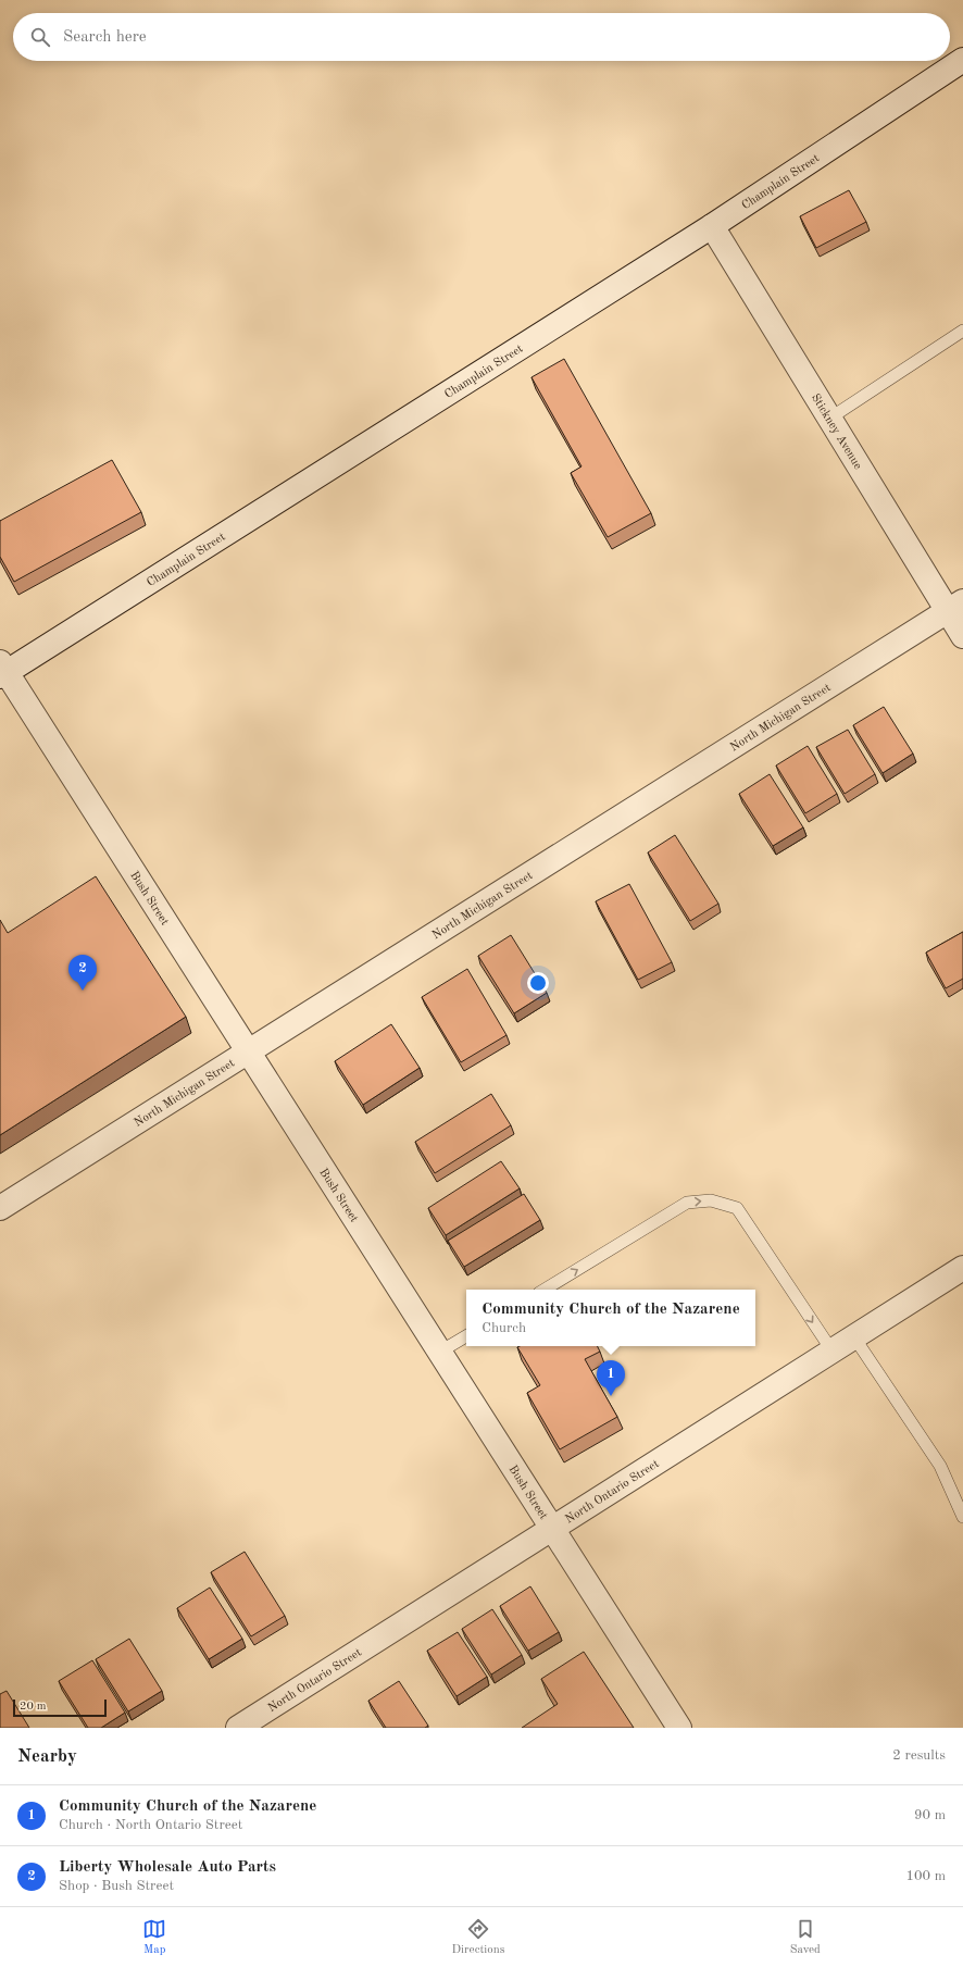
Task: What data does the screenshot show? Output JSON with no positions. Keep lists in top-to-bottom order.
{
  "streets": {
    "street": [
      "Champlain Street",
      "Stickney Avenue",
      "North Michigan Street",
      "Bush Street",
      "North Ontario Street"
    ]
  },
  "crossings": [
    ["Champlain Street", "Stickney Avenue"],
    ["Champlain Street", "Bush Street"],
    ["Stickney Avenue", "North Michigan Street"],
    ["North Michigan Street", "Bush Street"],
    ["Bush Street", "North Ontario Street"]
  ],
  "scale_bar": "20 m",
  "page": {
    "search": "Search here",
    "pins": ["2", "1"],
    "popup": ["Community Church of the Nazarene", "Church"],
    "scale": "20 m",
    "heading": ["Nearby", "2 results"],
    "list": [
      {
        "mark": "1",
        "name": "Community Church of the Nazarene",
        "note": "Church · North Ontario Street",
        "value": "90 m"
      },
      {
        "mark": "2",
        "name": "Liberty Wholesale Auto Parts",
        "note": "Shop · Bush Street",
        "value": "100 m"
      }
    ],
    "nav": ["Map", "Directions", "Saved"]
  }
}
